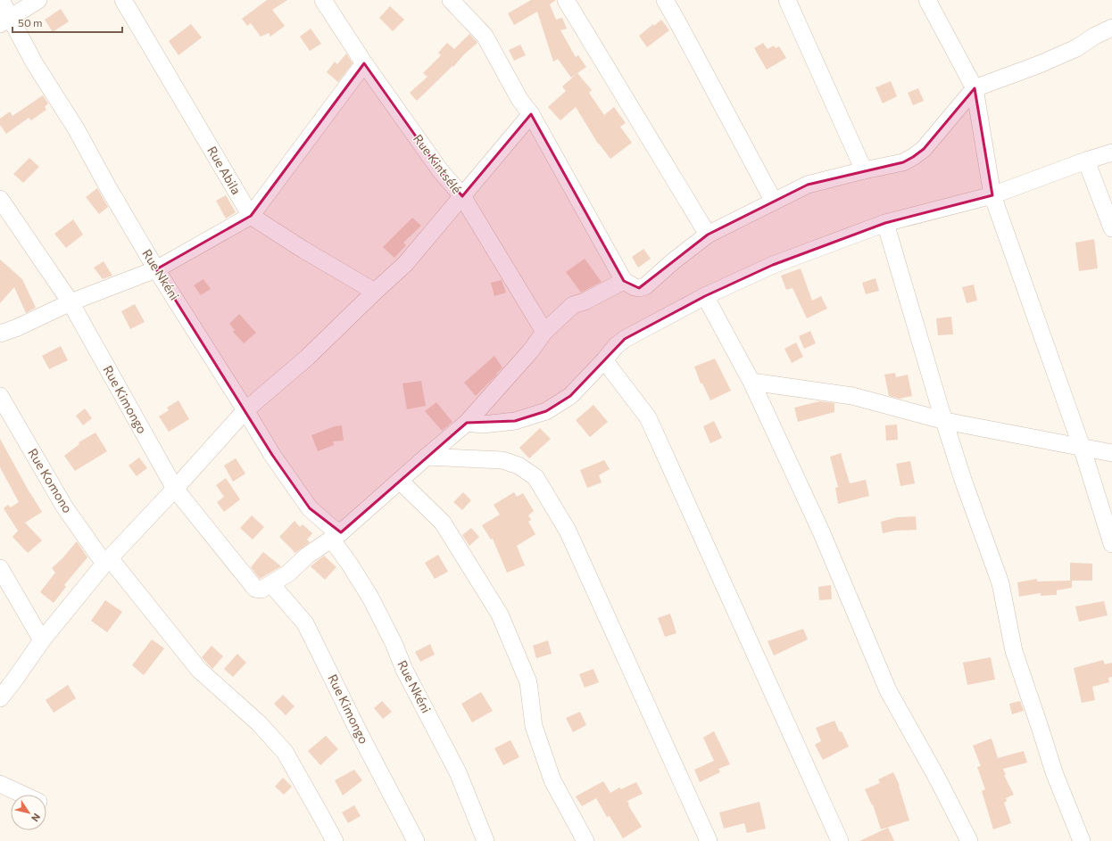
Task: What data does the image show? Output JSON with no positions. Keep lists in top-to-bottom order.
{
  "streets": {
    "street": [
      "Rue Kintsélé",
      "Rue Abila",
      "Rue Nkéni",
      "Rue Kimongo",
      "Rue Komono"
    ]
  },
  "scale_bar": "50 m",
  "north": "bottom right"
}
